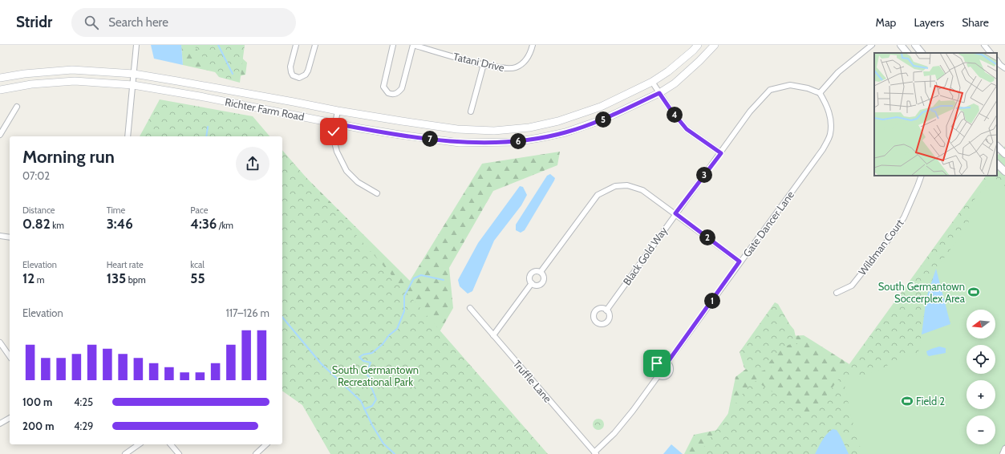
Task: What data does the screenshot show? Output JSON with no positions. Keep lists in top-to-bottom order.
{
  "streets": {
    "main road": ["Richter Farm Road"],
    "street": [
      "Tatani Drive",
      "Gate Dancer Lane",
      "Wildman Court",
      "Black Gold Way",
      "Truffle Lane"
    ]
  },
  "crossings": [
    ["Gate Dancer Lane", "Black Gold Way"],
    ["Gate Dancer Lane", "Truffle Lane"]
  ],
  "parks": ["South Germantown Recreational Park"],
  "places": {
    "sports": ["South Germantown Soccerplex Area", "Field 2"]
  },
  "north": "left",
  "page": {
    "header": "Stridr",
    "search": "Search here",
    "nav": ["Map", "Layers", "Share"],
    "pins": [
      "4",
      "5",
      "7",
      "6",
      "3",
      "2",
      "1"
    ],
    "heading": ["Morning run", "07:02"],
    "stats": [
      ["Distance", "0.82 km"],
      ["Time", "3:46"],
      ["Pace", "4:36 /km"],
      ["Elevation", "12 m"],
      ["Heart rate", "135 bpm"],
      ["kcal", "55"]
    ],
    "chart": ["Elevation", "117–126 m"],
    "map_buttons": ["+", "−"],
    "list": [
      {
        "name": "100 m",
        "note": "4:25"
      },
      {
        "name": "200 m",
        "note": "4:29"
      }
    ]
  }
}
